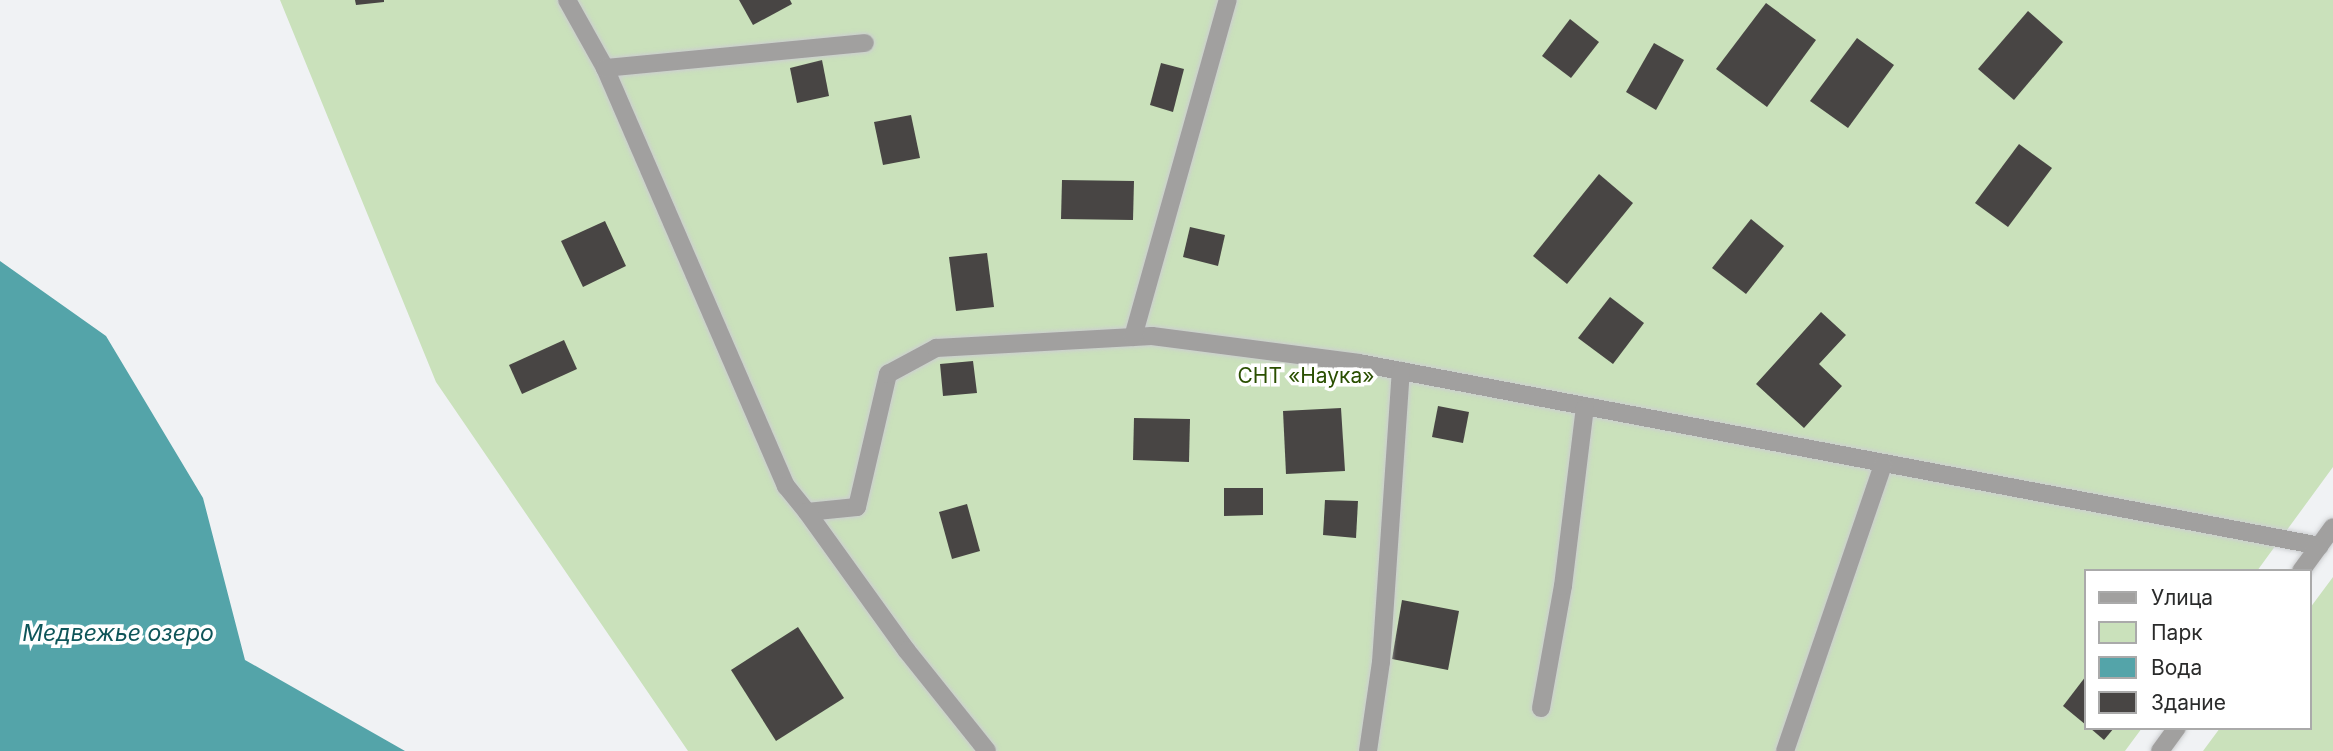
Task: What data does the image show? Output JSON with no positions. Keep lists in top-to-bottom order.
{
  "water": ["Медвежье озеро"],
  "parks": ["СНТ «Наука»"],
  "legend": [
    "Улица",
    "Парк",
    "Вода",
    "Здание"
  ]
}
